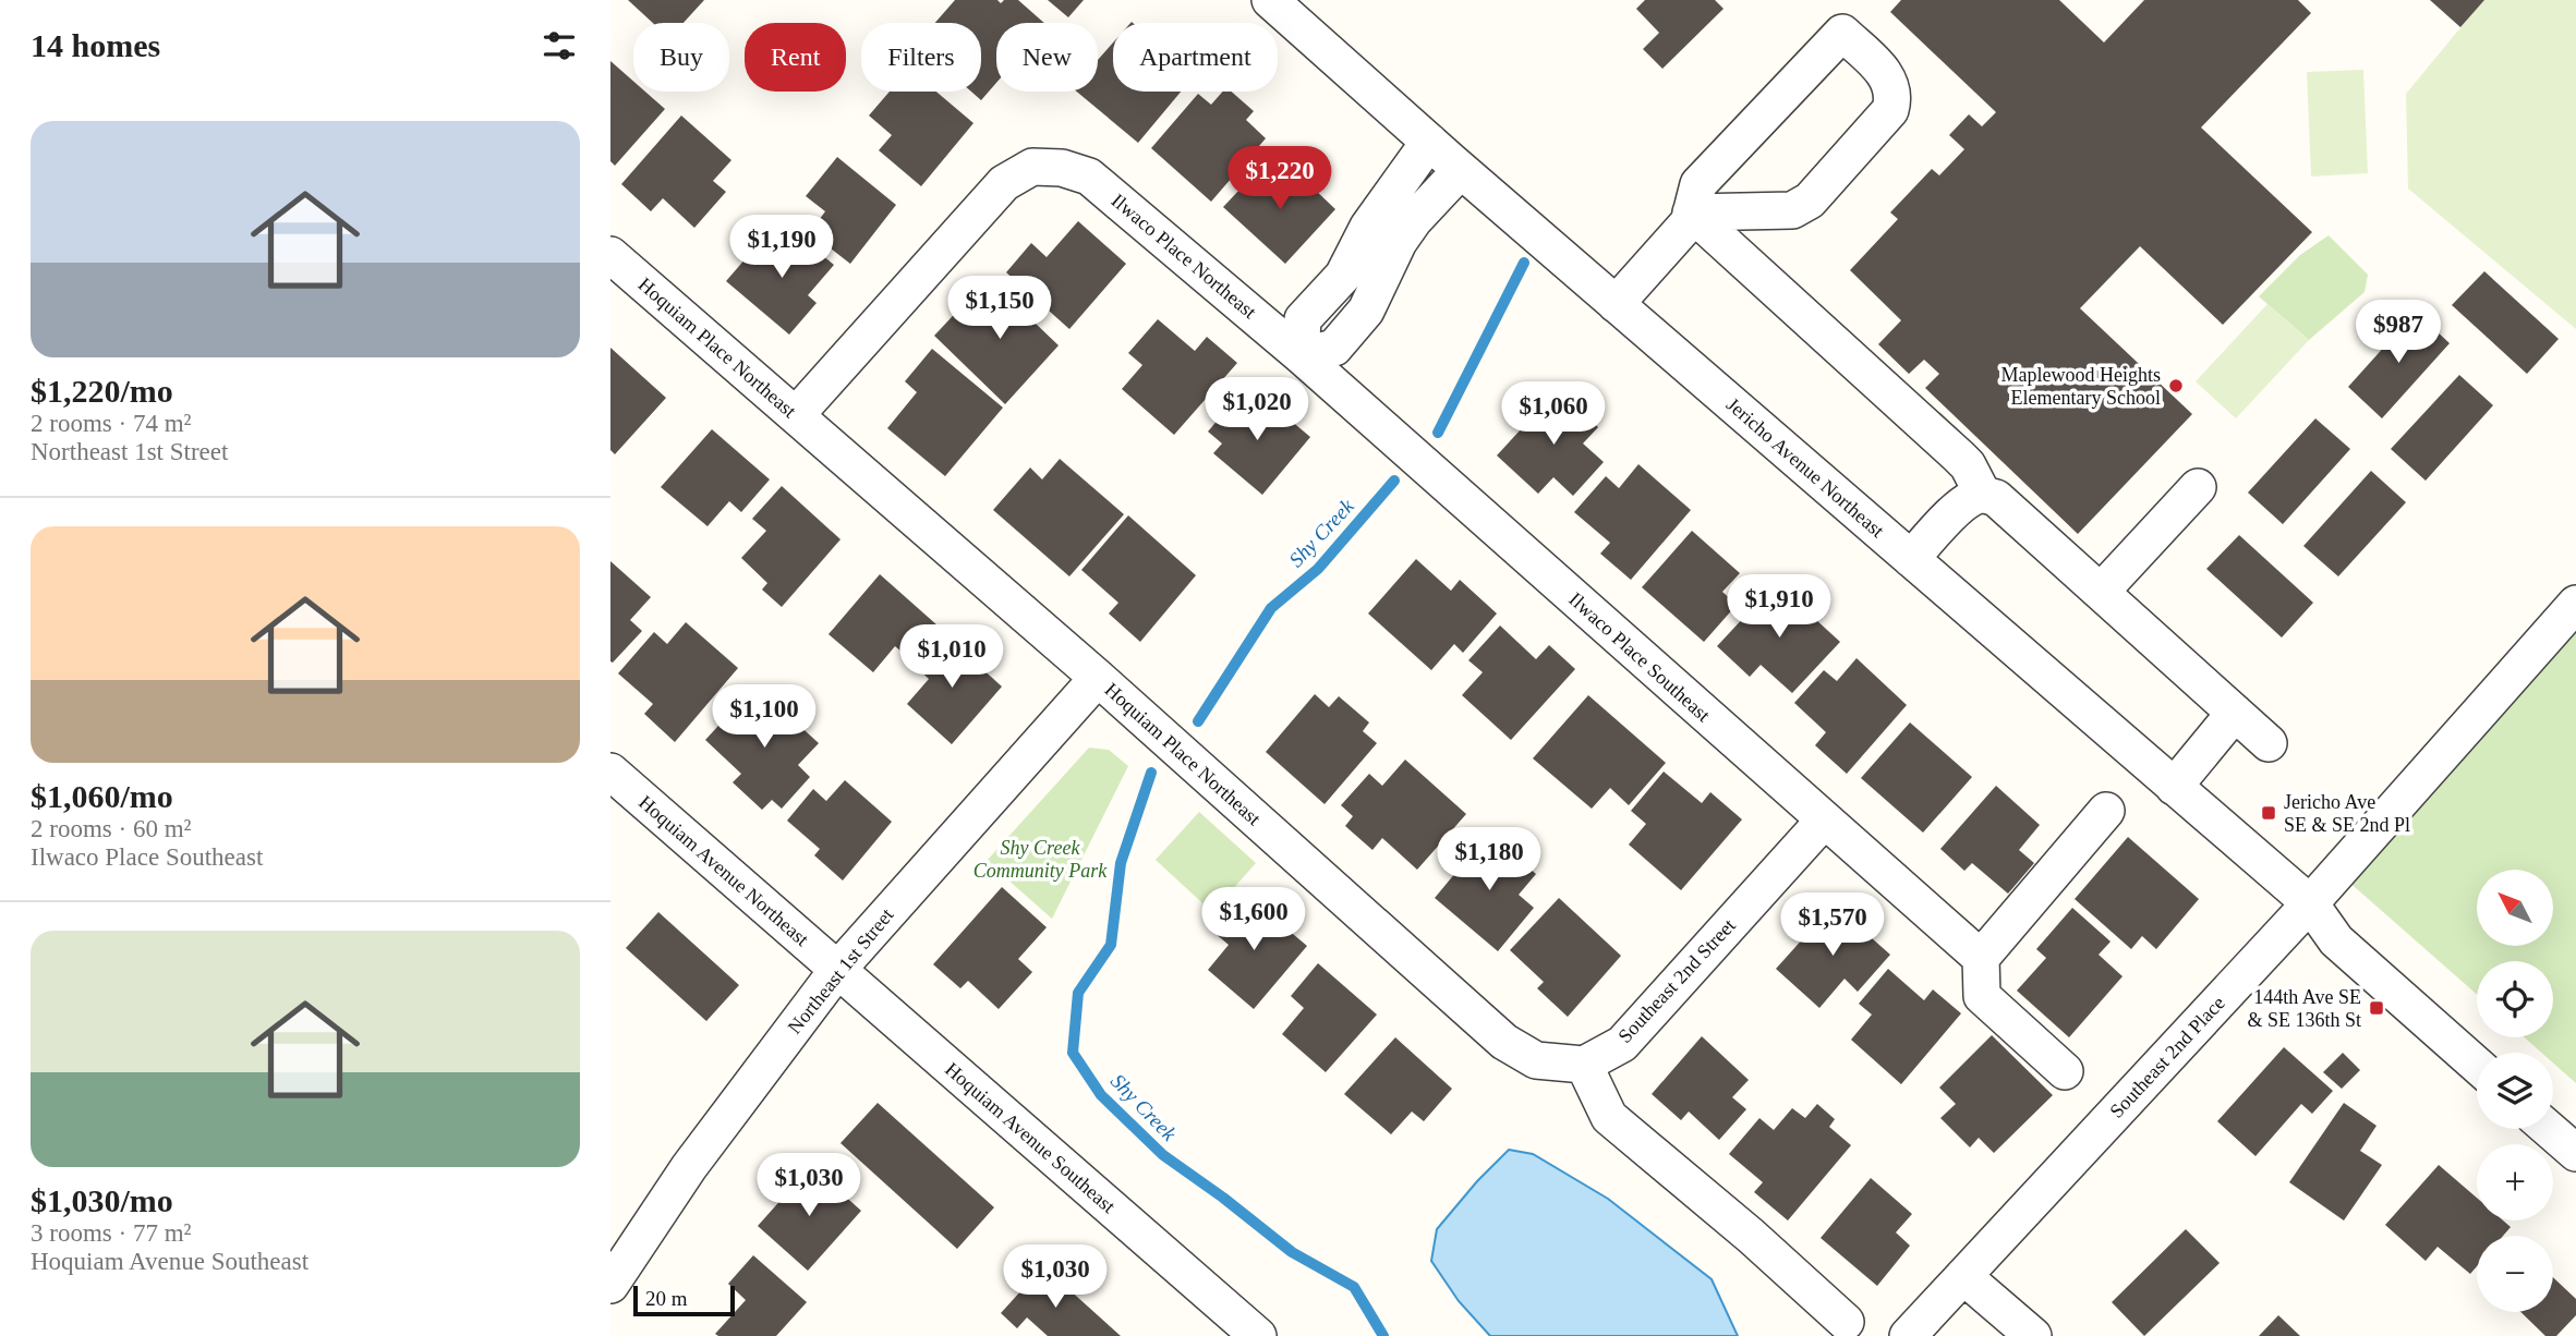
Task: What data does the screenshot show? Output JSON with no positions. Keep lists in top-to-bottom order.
{
  "streets": {
    "street": [
      "Ilwaco Place Northeast",
      "Hoquiam Place Northeast",
      "Jericho Avenue Northeast",
      "Ilwaco Place Southeast",
      "Hoquiam Avenue Northeast",
      "Northeast 1st Street",
      "Southeast 2nd Street",
      "Southeast 2nd Place",
      "Hoquiam Avenue Southeast"
    ]
  },
  "crossings": [
    ["Ilwaco Place Northeast", "Hoquiam Place Northeast"],
    ["Ilwaco Place Northeast", "Ilwaco Place Southeast"],
    ["Hoquiam Place Northeast", "Northeast 1st Street"],
    ["Hoquiam Place Northeast", "Southeast 2nd Street"],
    ["Jericho Avenue Northeast", "Southeast 2nd Place"],
    ["Ilwaco Place Southeast", "Southeast 2nd Street"],
    ["Hoquiam Avenue Northeast", "Northeast 1st Street"],
    ["Hoquiam Avenue Northeast", "Hoquiam Avenue Southeast"],
    ["Northeast 1st Street", "Hoquiam Avenue Southeast"]
  ],
  "water": ["Shy Creek"],
  "parks": ["Shy Creek Community Park"],
  "places": {
    "other": ["Maplewood Heights Elementary School"],
    "transit": ["Jericho Ave SE & SE 2nd Pl", "144th Ave SE & SE 136th St"]
  },
  "scale_bar": "20 m",
  "north": "top left",
  "page": {
    "heading": "14 homes",
    "chip": [
      "Buy",
      "Rent",
      "Filters",
      "New",
      "Apartment"
    ],
    "list": [
      {
        "name": "$1,220/mo",
        "note": "2 rooms · 74 m² · Northeast 1st Street"
      },
      {
        "name": "$1,060/mo",
        "note": "2 rooms · 60 m² · Ilwaco Place Southeast"
      },
      {
        "name": "$1,030/mo",
        "note": "3 rooms · 77 m² · Hoquiam Avenue Southeast"
      }
    ],
    "price": [
      "$1,220",
      "$1,190",
      "$1,150",
      "$987",
      "$1,020",
      "$1,060",
      "$1,910",
      "$1,010",
      "$1,100",
      "$1,180",
      "$1,600",
      "$1,570",
      "$1,030",
      "$1,030"
    ],
    "map_buttons": ["+", "−"],
    "scale": "20 m"
  }
}
